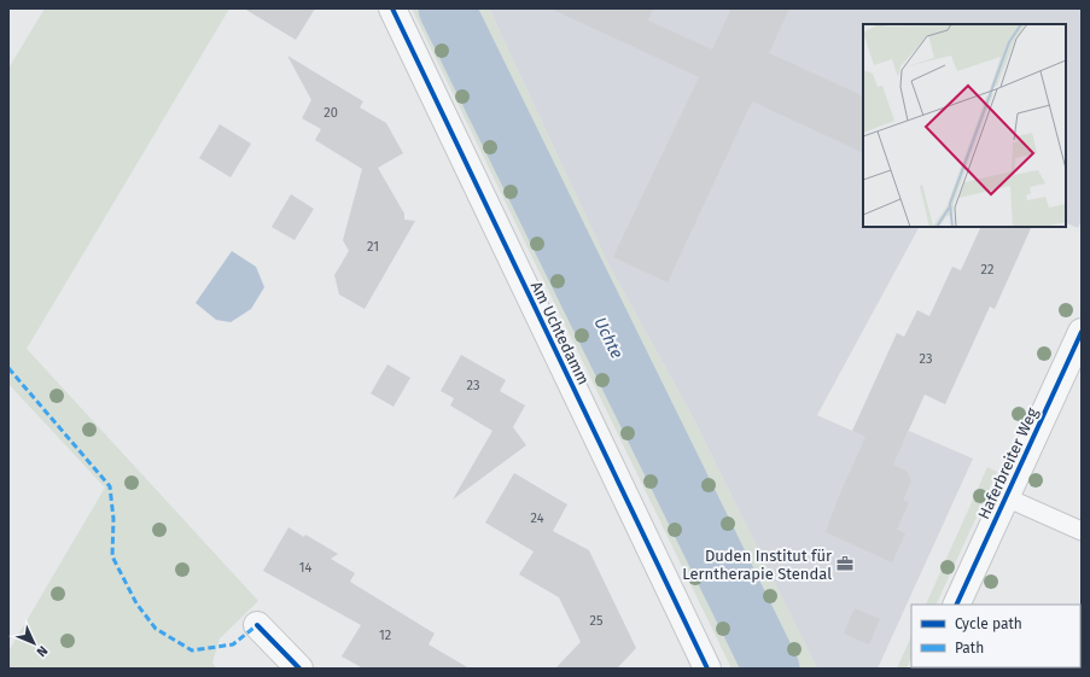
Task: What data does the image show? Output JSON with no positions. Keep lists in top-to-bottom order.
{
  "streets": {
    "street": ["Am Uchtedamm", "Haferbreiter Weg"]
  },
  "water": ["Uchte"],
  "places": {
    "office": ["Duden Institut für Lerntherapie Stendal"]
  },
  "house_numbers": [
    "20",
    "21",
    "22",
    "23",
    "23",
    "24",
    "14",
    "25",
    "12"
  ],
  "legend": ["Cycle path", "Path"],
  "north": "bottom right"
}
